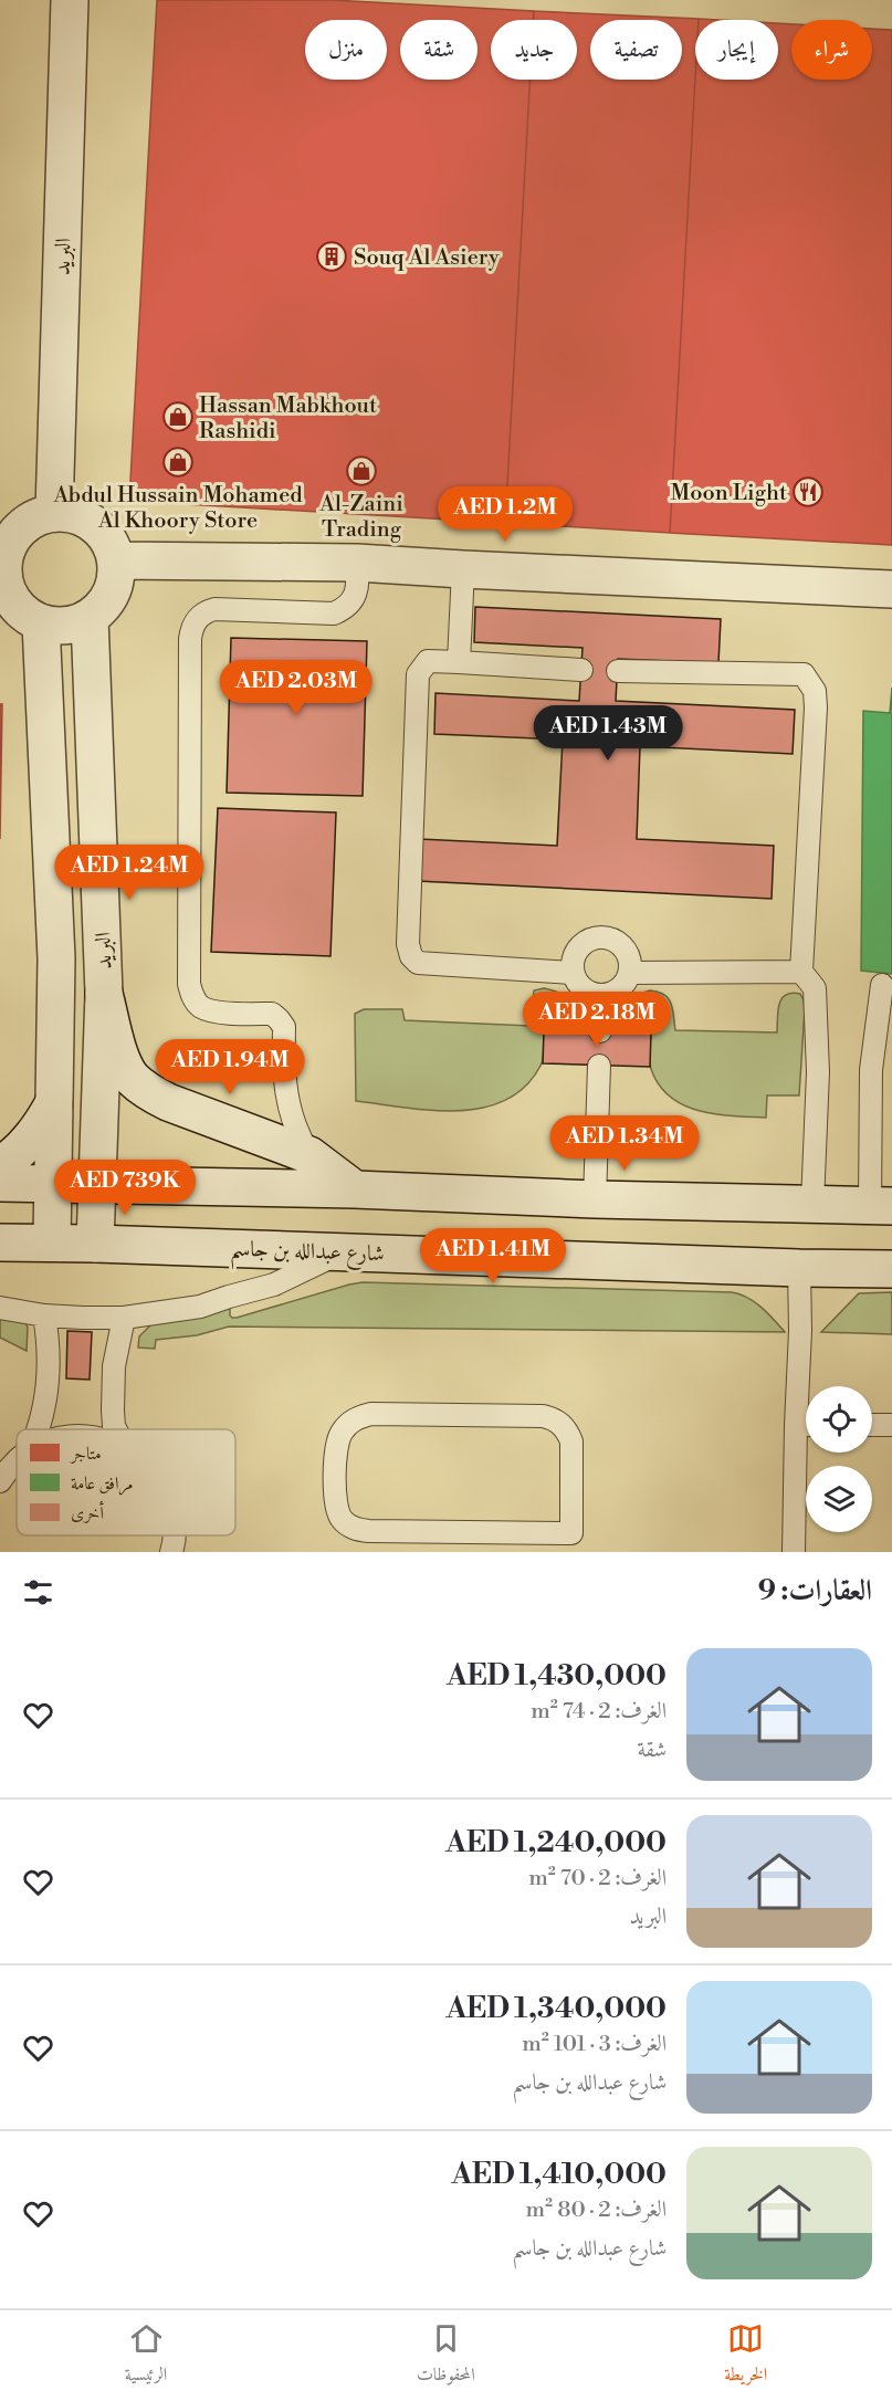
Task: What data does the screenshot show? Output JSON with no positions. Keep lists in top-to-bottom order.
{
  "streets": {
    "street": ["البريد", "شارع عبدالله بن جاسم"]
  },
  "crossings": [
    ["البريد", "شارع عبدالله بن جاسم"]
  ],
  "places": {
    "building": ["Souq Al Asiery"],
    "shop": ["Hassan Mabkhout Rashidi", "Abdul Hussain Mohamed Al Khoory Store", "Al-Zaini Trading"],
    "restaurant": ["Moon Light"]
  },
  "legend": ["متاجر", "مرافق عامة", "أخرى"],
  "page": {
    "chip": [
      "شراء",
      "إيجار",
      "تصفية",
      "جديد",
      "شقة",
      "منزل"
    ],
    "price": [
      "AED 1.2M",
      "AED 2.03M",
      "AED 1.43M",
      "AED 1.24M",
      "AED 2.18M",
      "AED 1.94M",
      "AED 1.34M",
      "AED 739K",
      "AED 1.41M"
    ],
    "heading": "العقارات: 9",
    "list": [
      {
        "name": "AED 1,430,000",
        "note": "الغرف: 2 · 74 m² · شقة"
      },
      {
        "name": "AED 1,240,000",
        "note": "الغرف: 2 · 70 m² · البريد"
      },
      {
        "name": "AED 1,340,000",
        "note": "الغرف: 3 · 101 m² · شارع عبدالله بن جاسم"
      },
      {
        "name": "AED 1,410,000",
        "note": "الغرف: 2 · 80 m² · شارع عبدالله بن جاسم"
      }
    ],
    "tabs": ["الخريطة", "المحفوظات", "الرئيسية"]
  }
}
